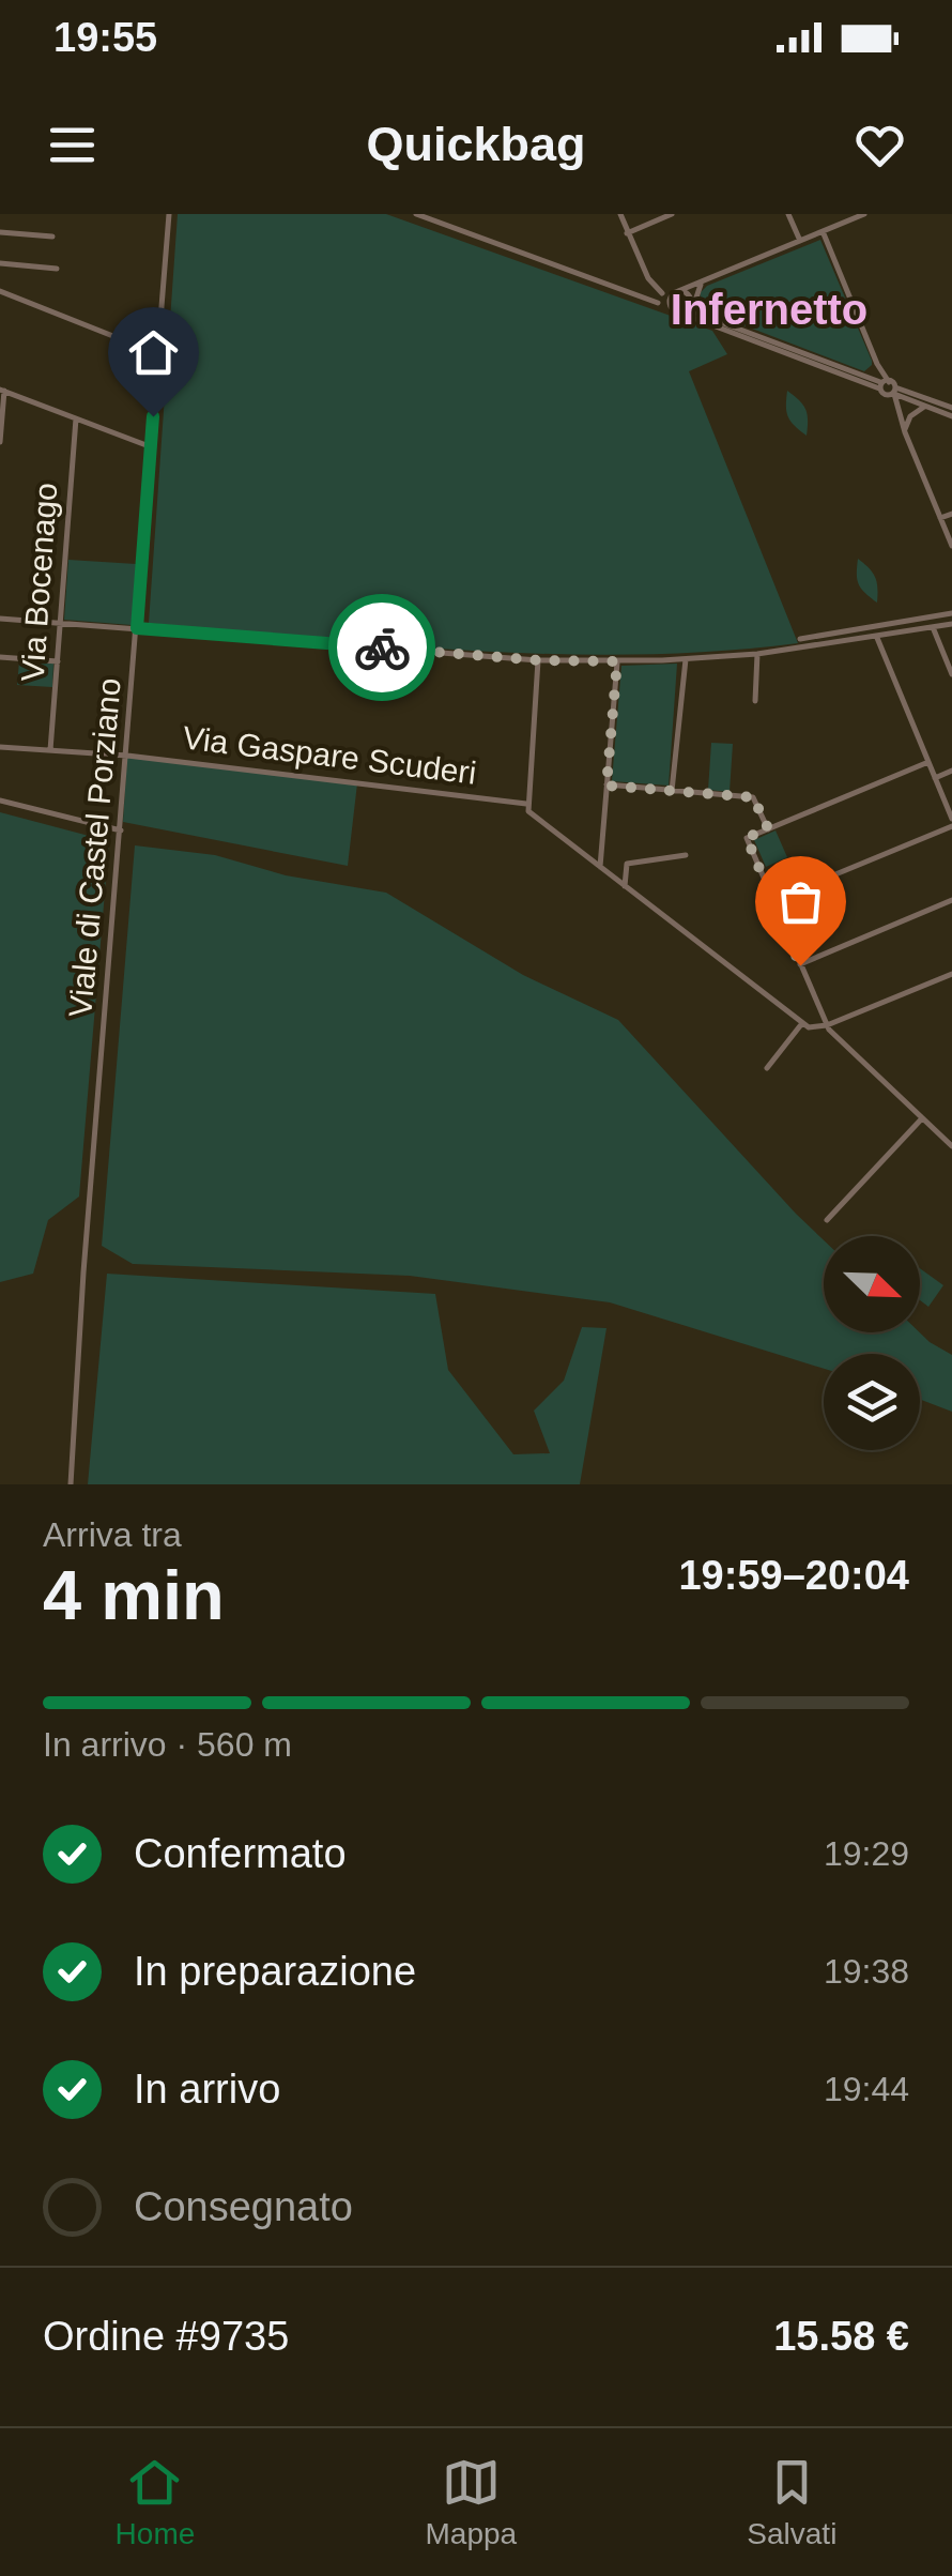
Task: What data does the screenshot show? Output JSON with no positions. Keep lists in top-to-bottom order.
{
  "streets": {
    "street": ["Via Bocenago", "Via Gaspare Scuderi", "Viale di Castel Porziano"]
  },
  "crossings": [
    ["Via Bocenago", "Via Gaspare Scuderi"],
    ["Via Gaspare Scuderi", "Viale di Castel Porziano"]
  ],
  "districts": ["Infernetto"],
  "north": "bottom right",
  "page": {
    "status": "19:55",
    "header": "Quickbag",
    "heading": ["4 min", "Arriva tra", "19:59–20:04"],
    "panel": ["Ordine #9735", "15.58 €"],
    "bar": "In arrivo · 560 m",
    "list": [
      ["Confermato", "19:29"],
      ["In preparazione", "19:38"],
      ["In arrivo", "19:44"],
      "Consegnato"
    ],
    "tabs": ["Home", "Mappa", "Salvati"]
  }
}
